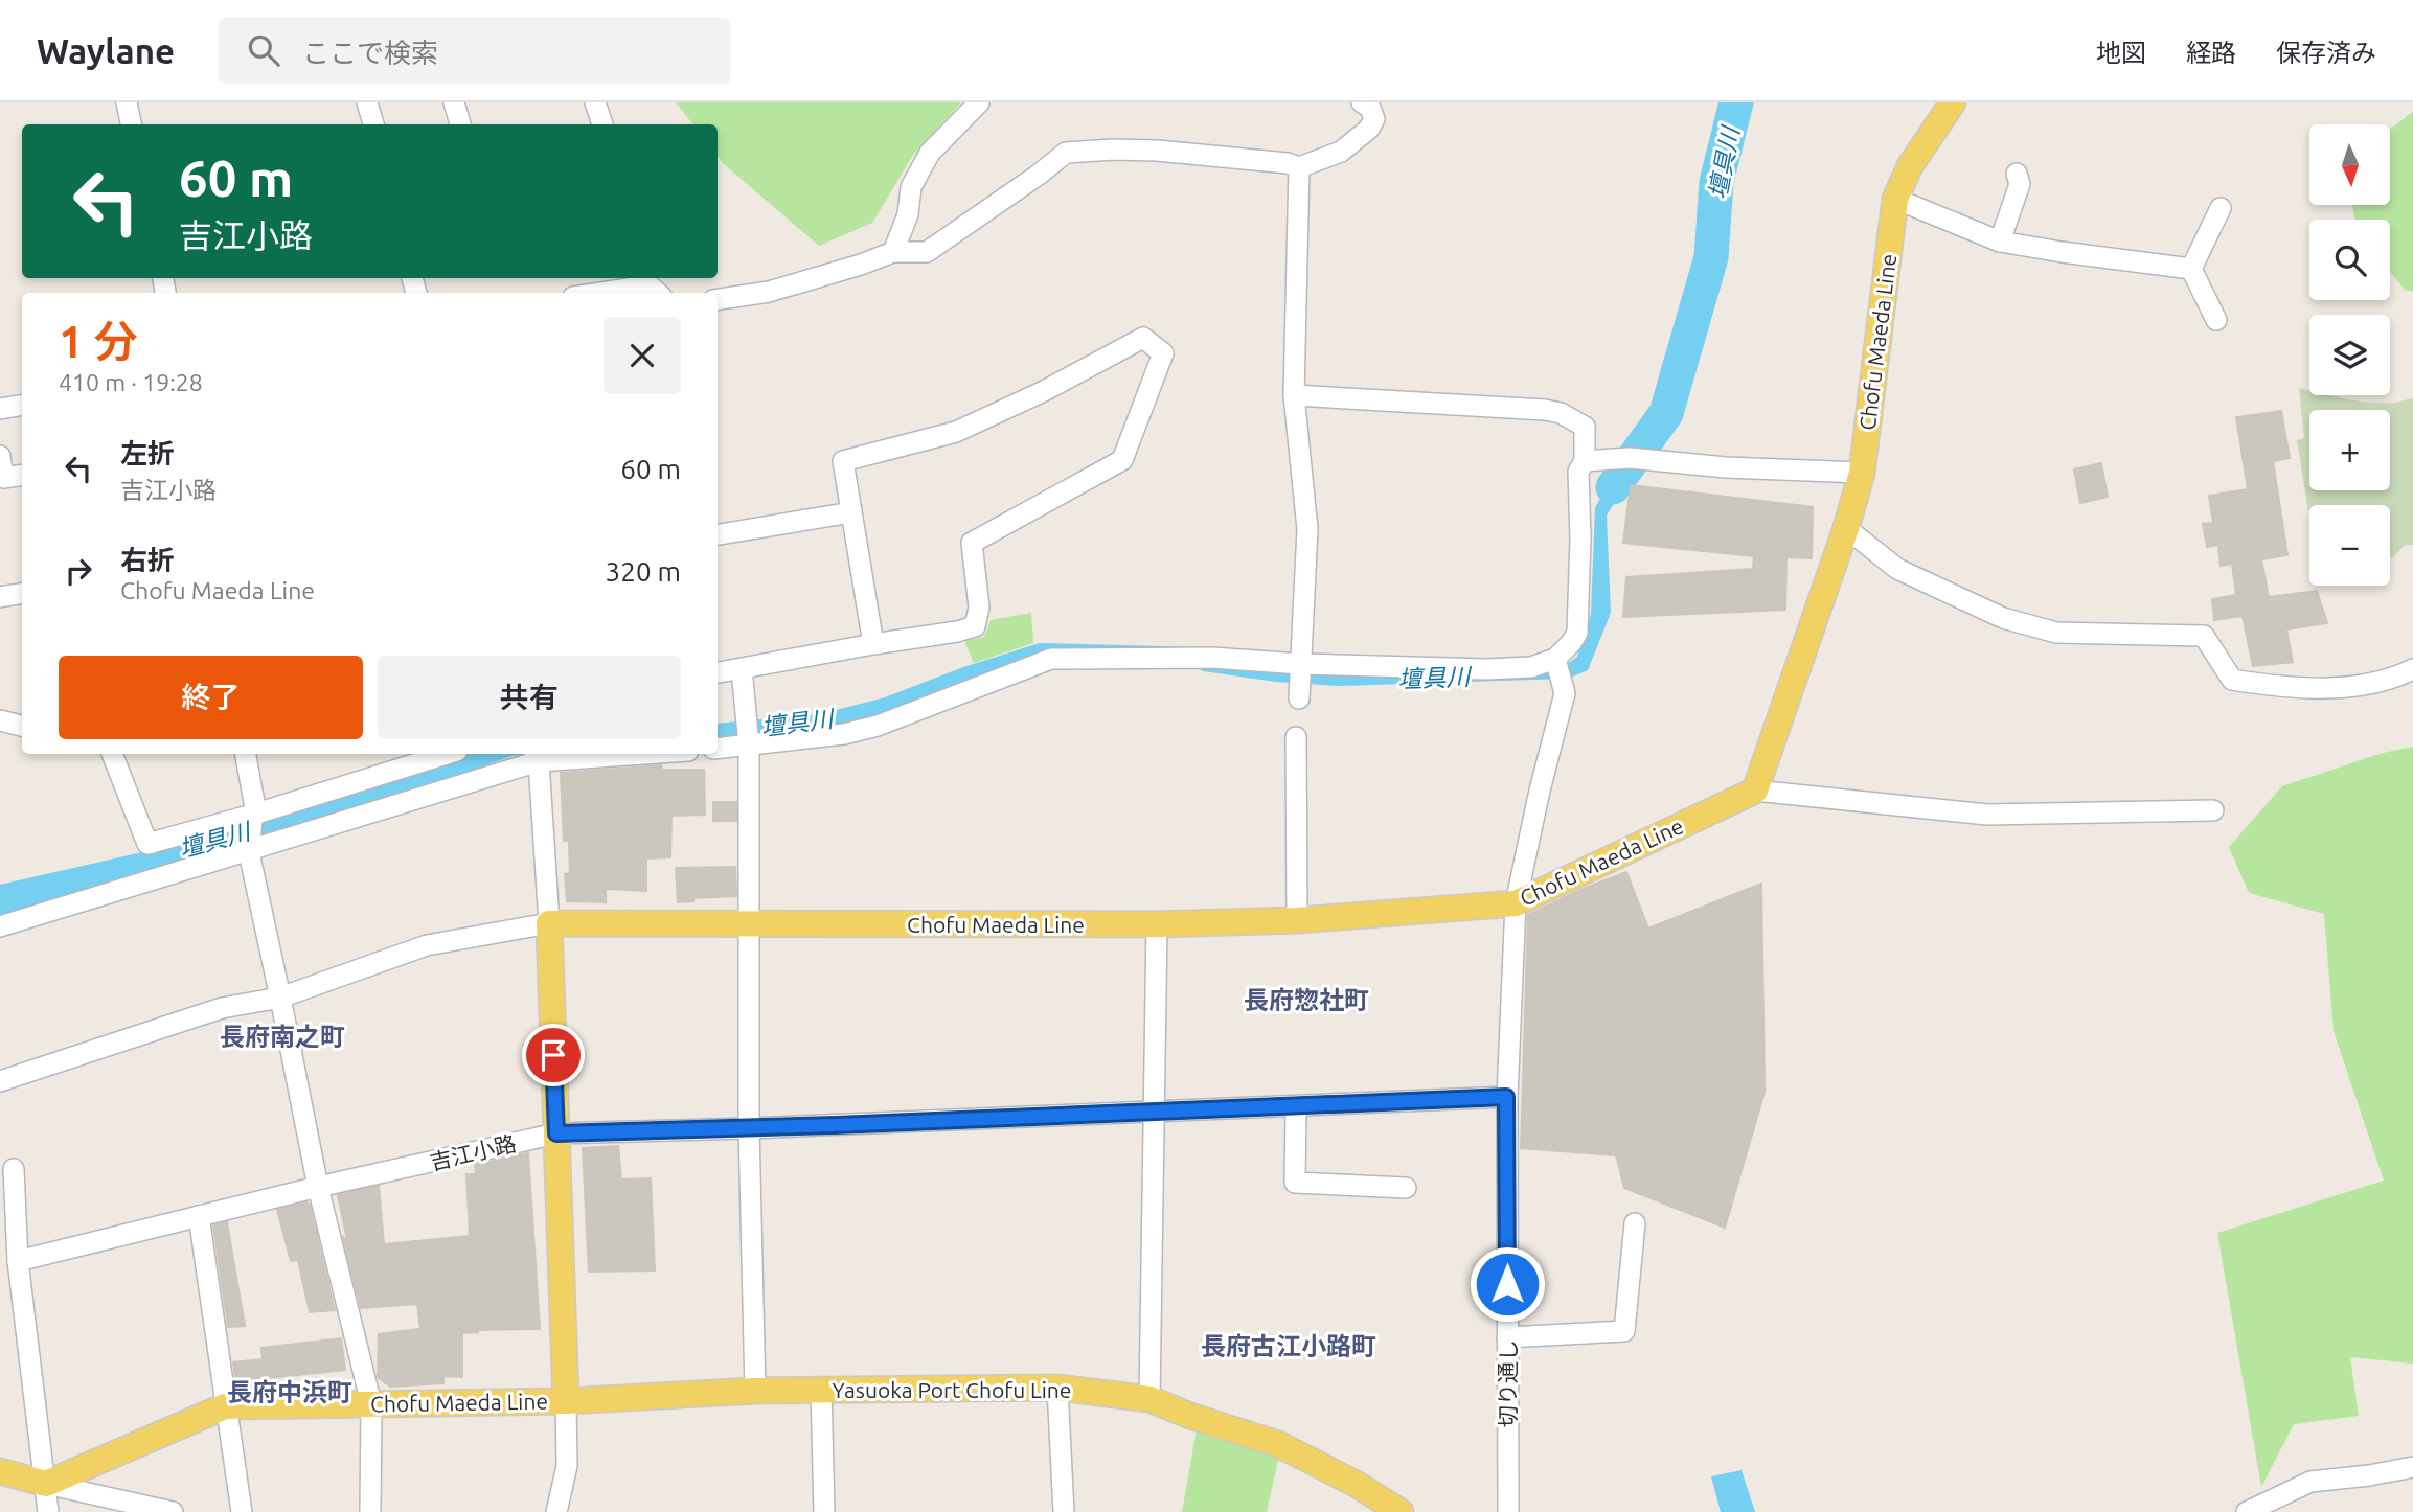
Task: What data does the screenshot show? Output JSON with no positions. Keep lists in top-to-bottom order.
{
  "streets": {
    "main road": ["Chofu Maeda Line", "Yasuoka Port Chofu Line"],
    "street": ["吉江小路", "切り通し"]
  },
  "crossings": [
    ["Chofu Maeda Line", "吉江小路"],
    ["Chofu Maeda Line", "切り通し"],
    ["Chofu Maeda Line", "Yasuoka Port Chofu Line"],
    ["吉江小路", "切り通し"]
  ],
  "districts": [
    "長府惣社町",
    "長府南之町",
    "長府古江小路町",
    "長府中浜町"
  ],
  "water": ["壇具川"],
  "north": "bottom",
  "page": {
    "header": "Waylane",
    "search": "ここで検索",
    "nav": ["地図", "経路", "保存済み"],
    "map_buttons": ["+", "−"],
    "turn": ["60 m", "吉江小路"],
    "heading": ["1 分", "410 m · 19:28"],
    "list": [
      {
        "name": "左折",
        "note": "吉江小路",
        "value": "60 m"
      },
      {
        "name": "右折",
        "note": "Chofu Maeda Line",
        "value": "320 m"
      }
    ],
    "buttons": ["終了", "共有"]
  }
}
